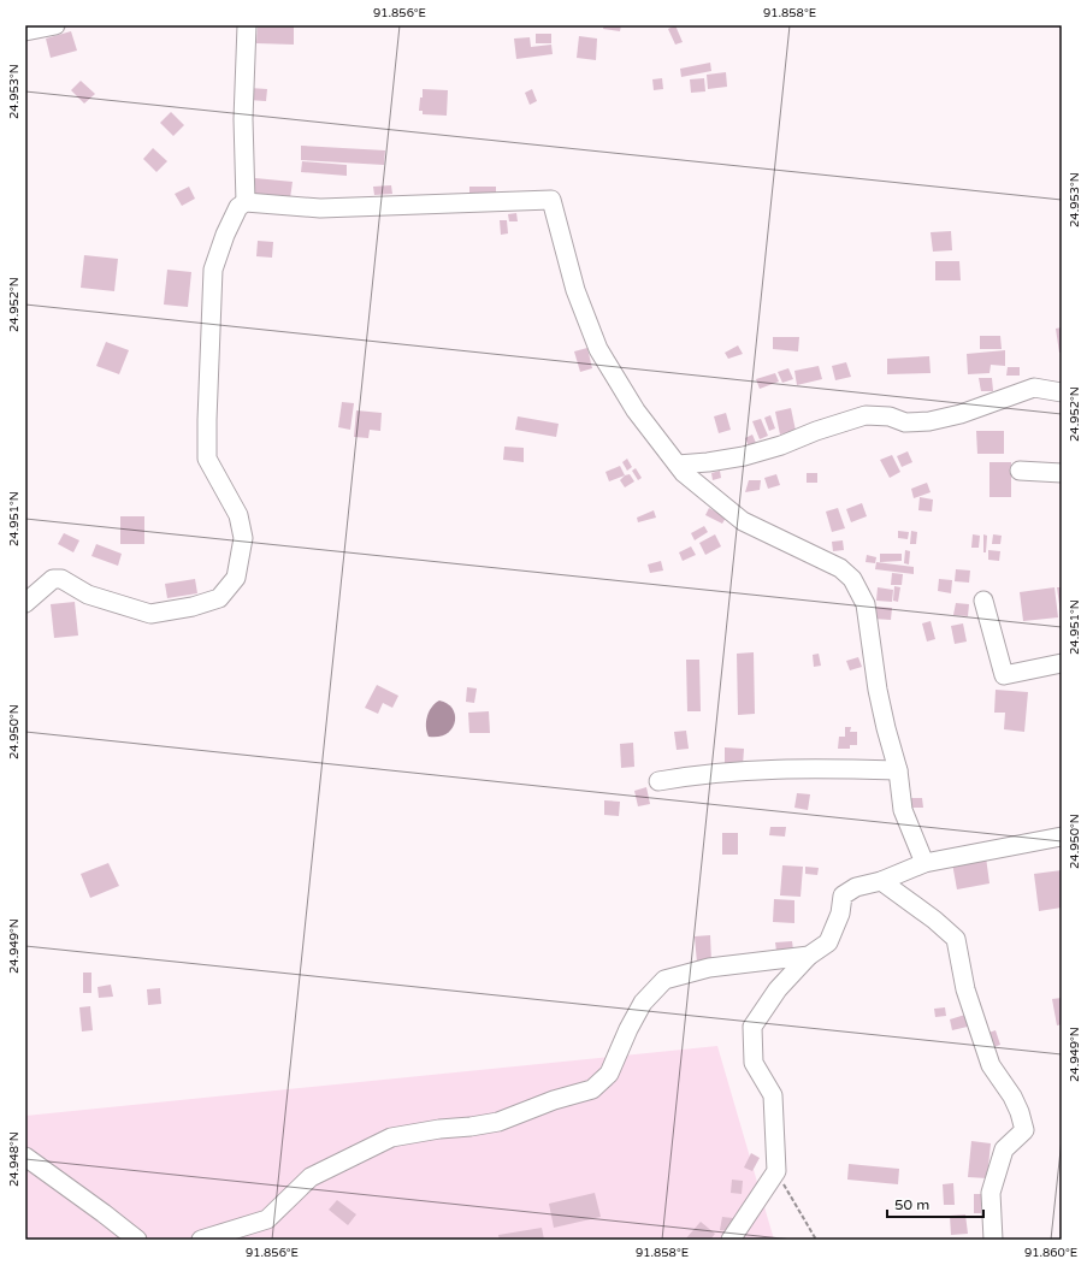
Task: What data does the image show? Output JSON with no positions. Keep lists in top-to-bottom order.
{
  "scale_bar": "50 m",
  "coordinates": [
    "91.856°E",
    "91.858°E",
    "24.953°N",
    "24.952°N",
    "24.951°N",
    "24.950°N",
    "24.949°N",
    "24.948°N",
    "91.860°E"
  ]
}
